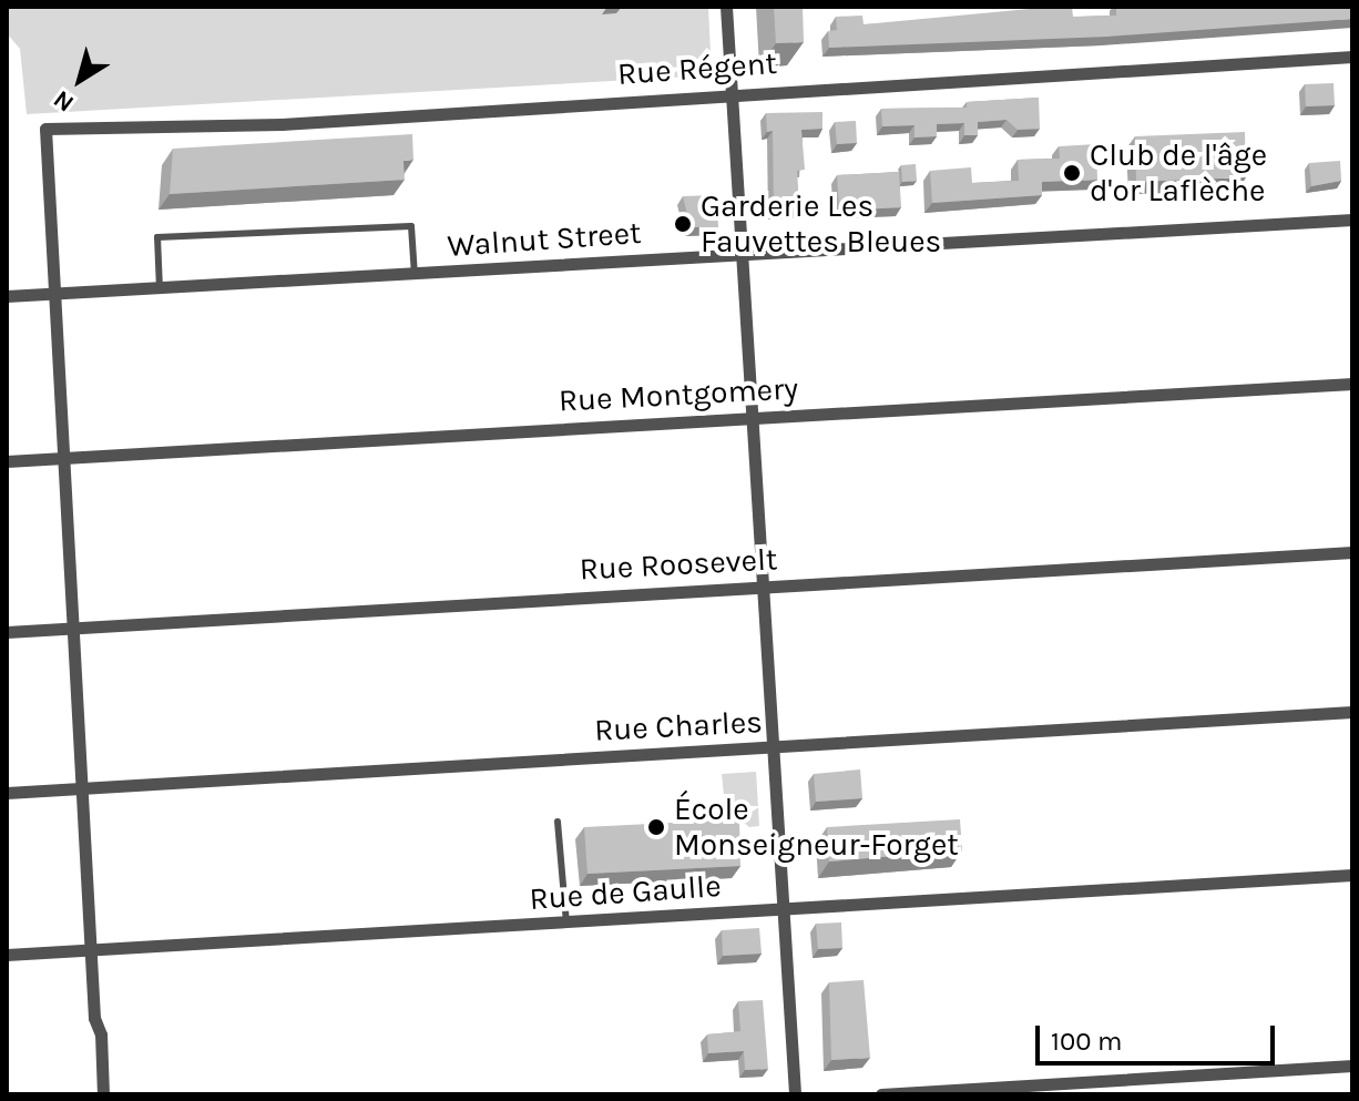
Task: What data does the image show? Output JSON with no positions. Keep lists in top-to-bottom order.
{
  "streets": {
    "street": [
      "Rue Régent",
      "Walnut Street",
      "Rue Montgomery",
      "Rue Roosevelt",
      "Rue Charles",
      "Rue de Gaulle"
    ]
  },
  "crossings": [
    ["Rue Régent", "Walnut Street"]
  ],
  "places": ["Club de l'âge d'or Laflèche", "Garderie Les Fauvettes Bleues", "École Monseigneur-Forget"],
  "scale_bar": "100 m",
  "north": "bottom left"
}
